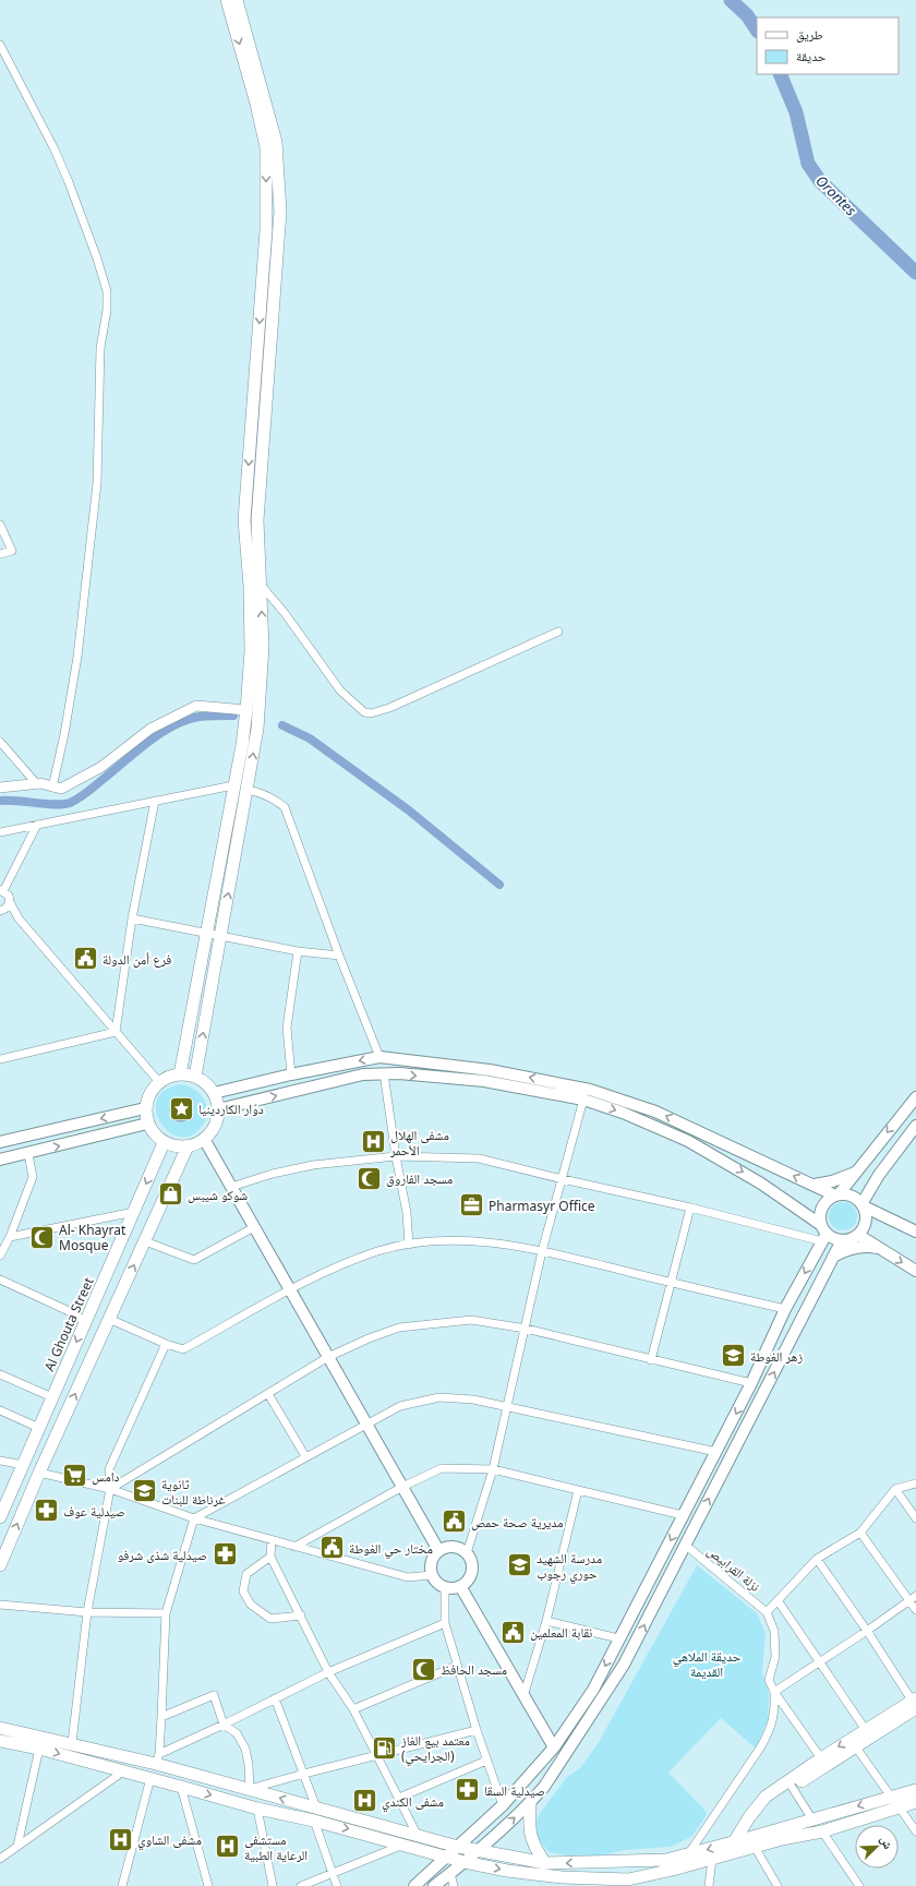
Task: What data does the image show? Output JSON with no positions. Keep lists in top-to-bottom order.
{
  "streets": {
    "main road": ["Al Ghouta Street"],
    "street": ["نزلة القرابيص"]
  },
  "water": ["Orontes"],
  "parks": ["حديقة الملاهي القديمة"],
  "places": {
    "public building": [
      "فرع أمن الدولة",
      "مديرية صحة حمص",
      "مختار حي الغوطة",
      "نقابة المعلمين"
    ],
    "place": ["دوّار الكاردينيا"],
    "hospital": [
      "مشفى الهلال الأحمر",
      "مشفى الكندي",
      "مشفى الشاوي",
      "مستشفى الرعاية الطبية"
    ],
    "mosque": ["مسجد الفاروق", "Al- Khayrat Mosque", "مسجد الحافظ"],
    "shop": ["شوكو شيبس"],
    "office": ["Pharmasyr Office"],
    "school or university": ["زهر الغوطة", "ثانوية غرناطة للبنات", "مدرسة الشهيد حوري رجوب"],
    "supermarket": ["دامس"],
    "pharmacy": ["صيدلية عوف", "صيدلية شذى شرفو", "صيدلية السقا"],
    "fuel station": ["معتمد بيع الغاز (الجرايحي)"]
  },
  "legend": ["طريق", "حديقة"],
  "north": "top right"
}
